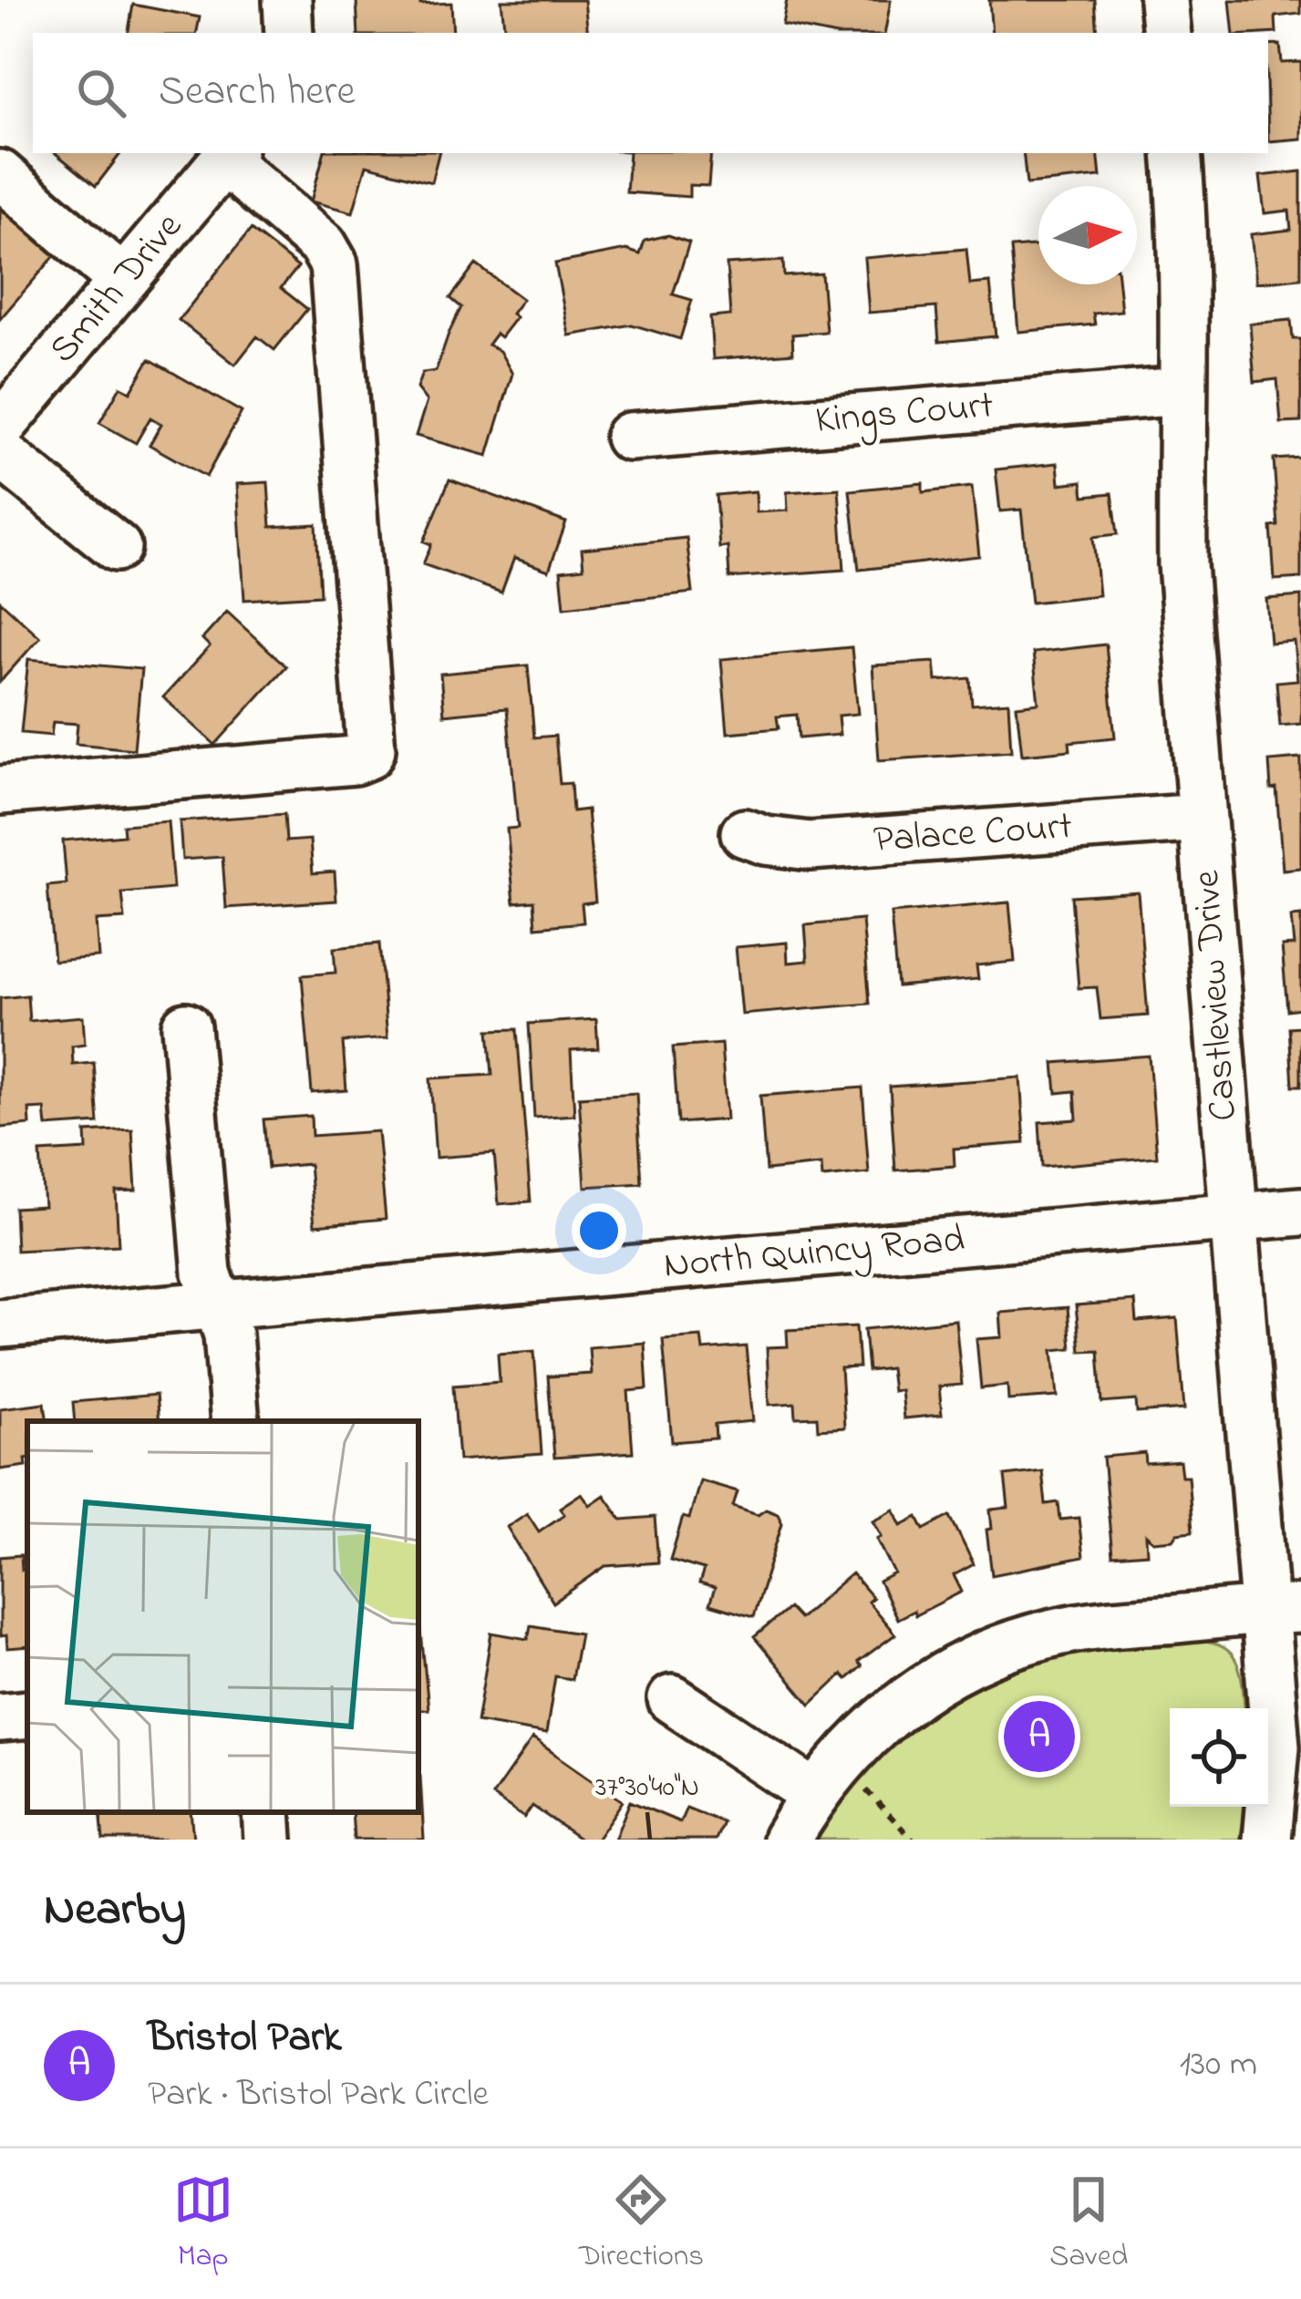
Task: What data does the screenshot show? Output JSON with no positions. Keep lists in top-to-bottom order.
{
  "streets": {
    "street": [
      "Smith Drive",
      "Kings Court",
      "Palace Court",
      "Castleview Drive",
      "North Quincy Road"
    ]
  },
  "crossings": [
    ["Kings Court", "Castleview Drive"],
    ["Palace Court", "Castleview Drive"],
    ["Castleview Drive", "North Quincy Road"]
  ],
  "north": "right",
  "page": {
    "search": "Search here",
    "pins": "A",
    "heading": "Nearby",
    "list": [
      {
        "mark": "A",
        "name": "Bristol Park",
        "note": "Park · Bristol Park Circle",
        "value": "130 m"
      }
    ],
    "nav": ["Map", "Directions", "Saved"]
  },
  "coordinates": ["37°30'40\"N"]
}
